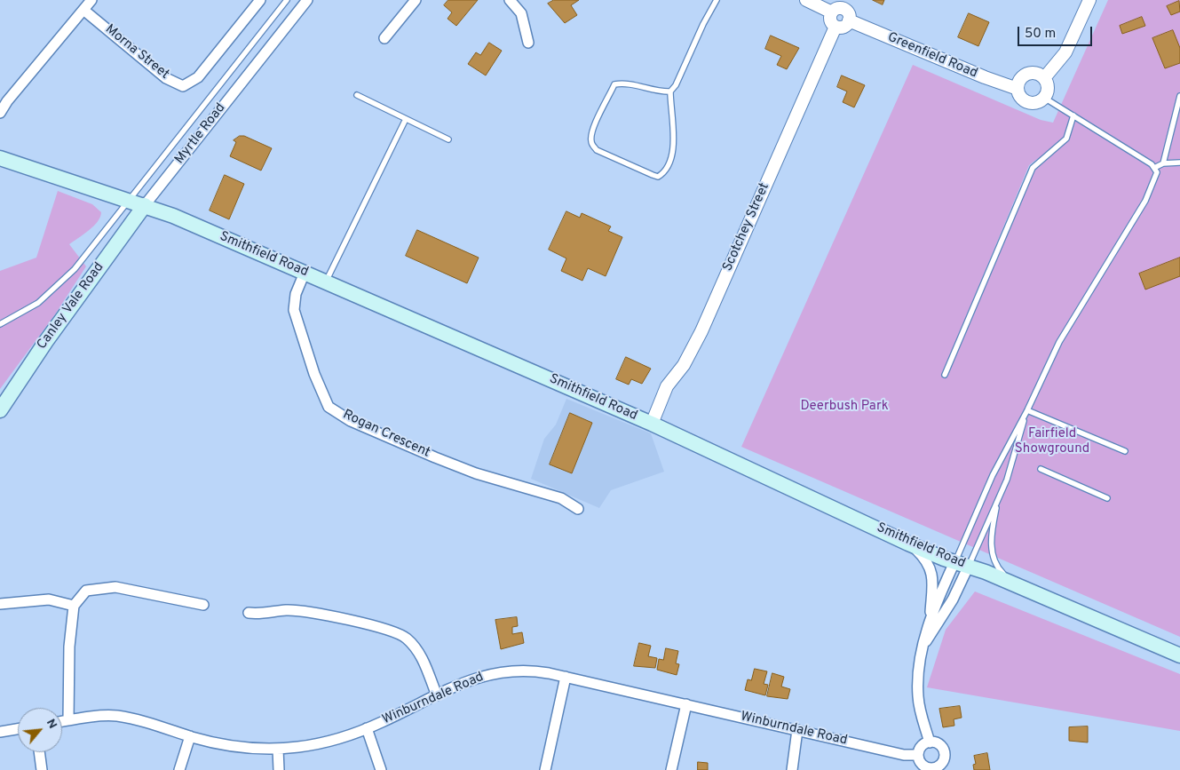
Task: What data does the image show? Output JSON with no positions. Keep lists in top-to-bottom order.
{
  "streets": {
    "main road": ["Smithfield Road", "Canley Vale Road"],
    "street": [
      "Morna Street",
      "Greenfield Road",
      "Myrtle Road",
      "Scotchey Street",
      "Rogan Crescent",
      "Winburndale Road"
    ]
  },
  "crossings": [
    ["Greenfield Road", "Scotchey Street"],
    ["Myrtle Road", "Smithfield Road"],
    ["Myrtle Road", "Canley Vale Road"],
    ["Scotchey Street", "Smithfield Road"],
    ["Smithfield Road", "Canley Vale Road"],
    ["Smithfield Road", "Rogan Crescent"]
  ],
  "parks": ["Deerbush Park", "Fairfield Showground"],
  "scale_bar": "50 m",
  "north": "top right"
}
